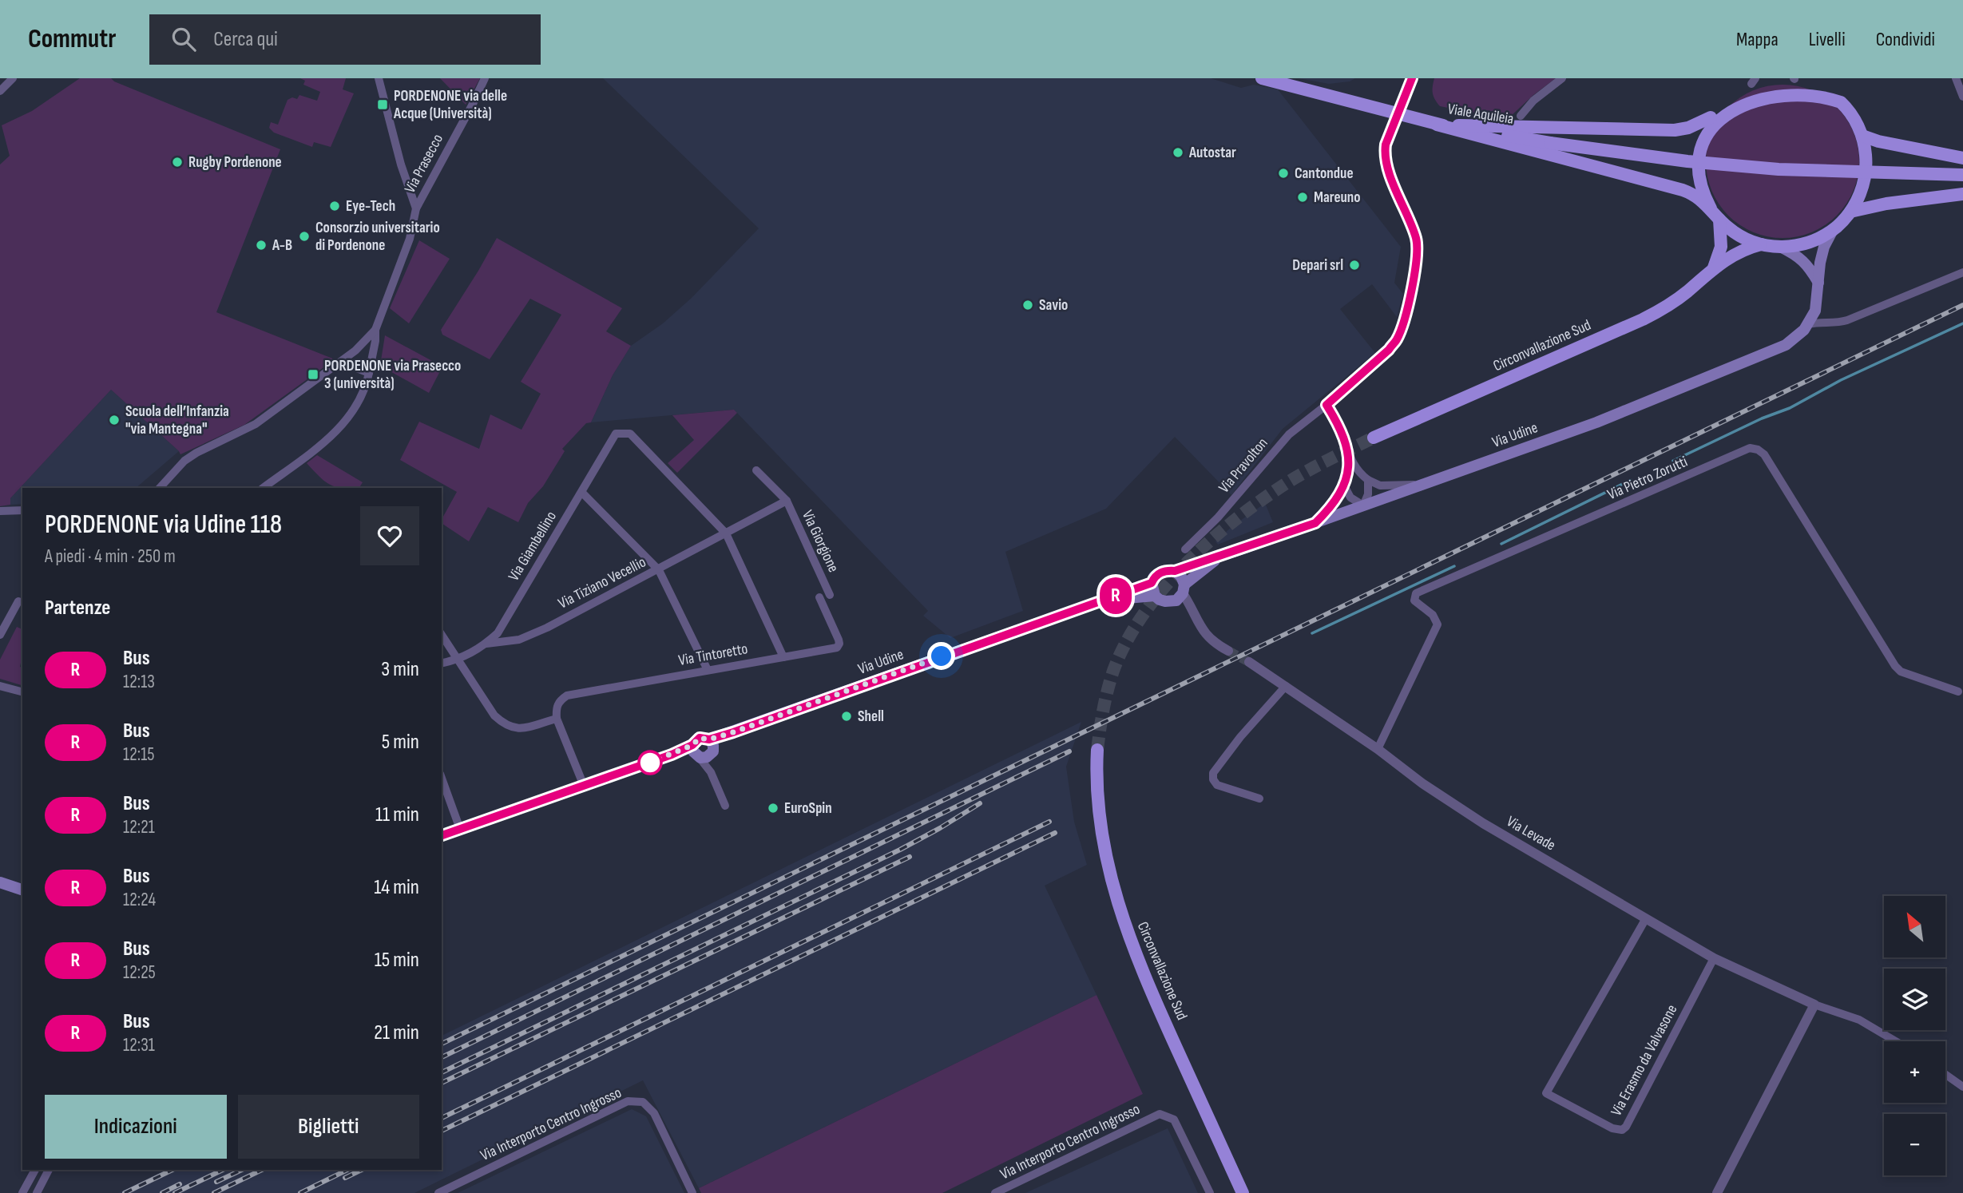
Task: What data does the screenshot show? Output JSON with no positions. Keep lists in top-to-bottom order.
{
  "streets": {
    "main road": ["Viale Aquileia", "Circonvallazione Sud", "Via Udine"],
    "street": [
      "Via Prasecco",
      "Via Pravolton",
      "Via Pietro Zorutti",
      "Via Giorgione",
      "Via Giambellino",
      "Via Tiziano Vecellio",
      "Via Tintoretto",
      "Via Levade",
      "Via Erasmo da Valvasone",
      "Via Interporto Centro Ingrosso"
    ]
  },
  "crossings": [
    ["Via Pietro Zorutti", "Via Levade"],
    ["Via Giorgione", "Via Giambellino"],
    ["Via Giorgione", "Via Tiziano Vecellio"],
    ["Via Giambellino", "Via Tiziano Vecellio"],
    ["Via Levade", "Via Erasmo da Valvasone"]
  ],
  "places": {
    "transit": ["PORDENONE via delle Acque (Università)", "PORDENONE via Prasecco 3 (università)"],
    "other": [
      "Autostar",
      "Rugby Pordenone",
      "Cantondue",
      "Mareuno",
      "Eye-Tech",
      "Consorzio universitario di Pordenone",
      "A-B",
      "Depari srl",
      "Savio",
      "Scuola dell’Infanzia \"via Mantegna\"",
      "Shell",
      "EuroSpin"
    ]
  },
  "lines": ["bus line R"],
  "north": "top left",
  "page": {
    "header": "Commutr",
    "search": "Cerca qui",
    "nav": ["Mappa", "Livelli", "Condividi"],
    "on_map": "R",
    "heading": [
      ["PORDENONE via Udine 118", "A piedi · 4 min · 250 m"],
      "Partenze"
    ],
    "list": [
      {
        "mark": "R",
        "name": "Bus",
        "note": "12:13",
        "value": "3 min"
      },
      {
        "mark": "R",
        "name": "Bus",
        "note": "12:15",
        "value": "5 min"
      },
      {
        "mark": "R",
        "name": "Bus",
        "note": "12:21",
        "value": "11 min"
      },
      {
        "mark": "R",
        "name": "Bus",
        "note": "12:24",
        "value": "14 min"
      },
      {
        "mark": "R",
        "name": "Bus",
        "note": "12:25",
        "value": "15 min"
      },
      {
        "mark": "R",
        "name": "Bus",
        "note": "12:31",
        "value": "21 min"
      }
    ],
    "map_buttons": ["+", "−"],
    "buttons": ["Indicazioni", "Biglietti"]
  }
}
